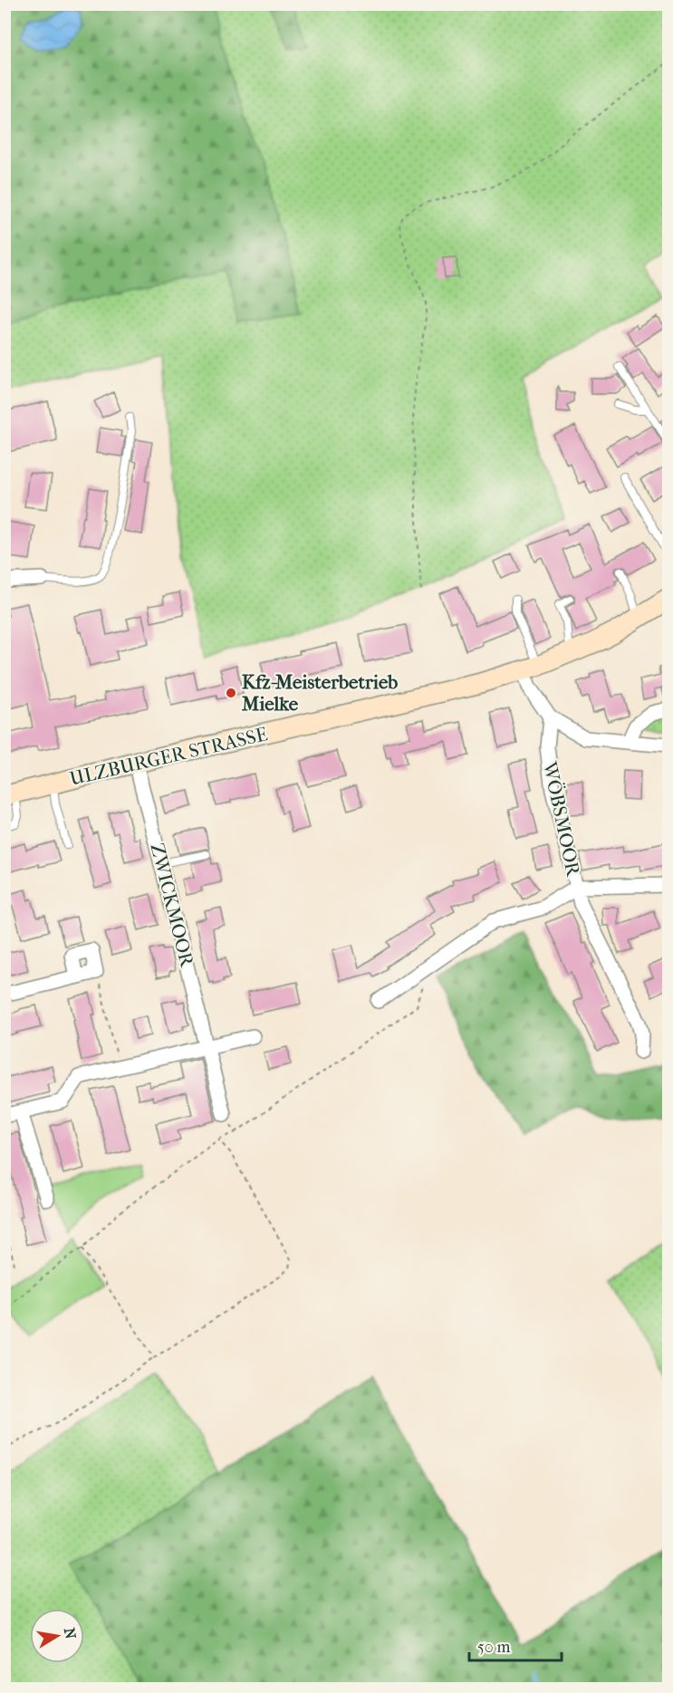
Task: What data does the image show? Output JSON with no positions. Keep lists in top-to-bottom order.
{
  "streets": {
    "main road": ["ULZBURGER STRASSE"],
    "street": ["WÖBSMOOR", "ZWICKMOOR"]
  },
  "crossings": [
    ["ULZBURGER STRASSE", "ZWICKMOOR"]
  ],
  "places": ["Kfz-Meisterbetrieb Mielke"],
  "scale_bar": "50 m",
  "north": "right"
}
